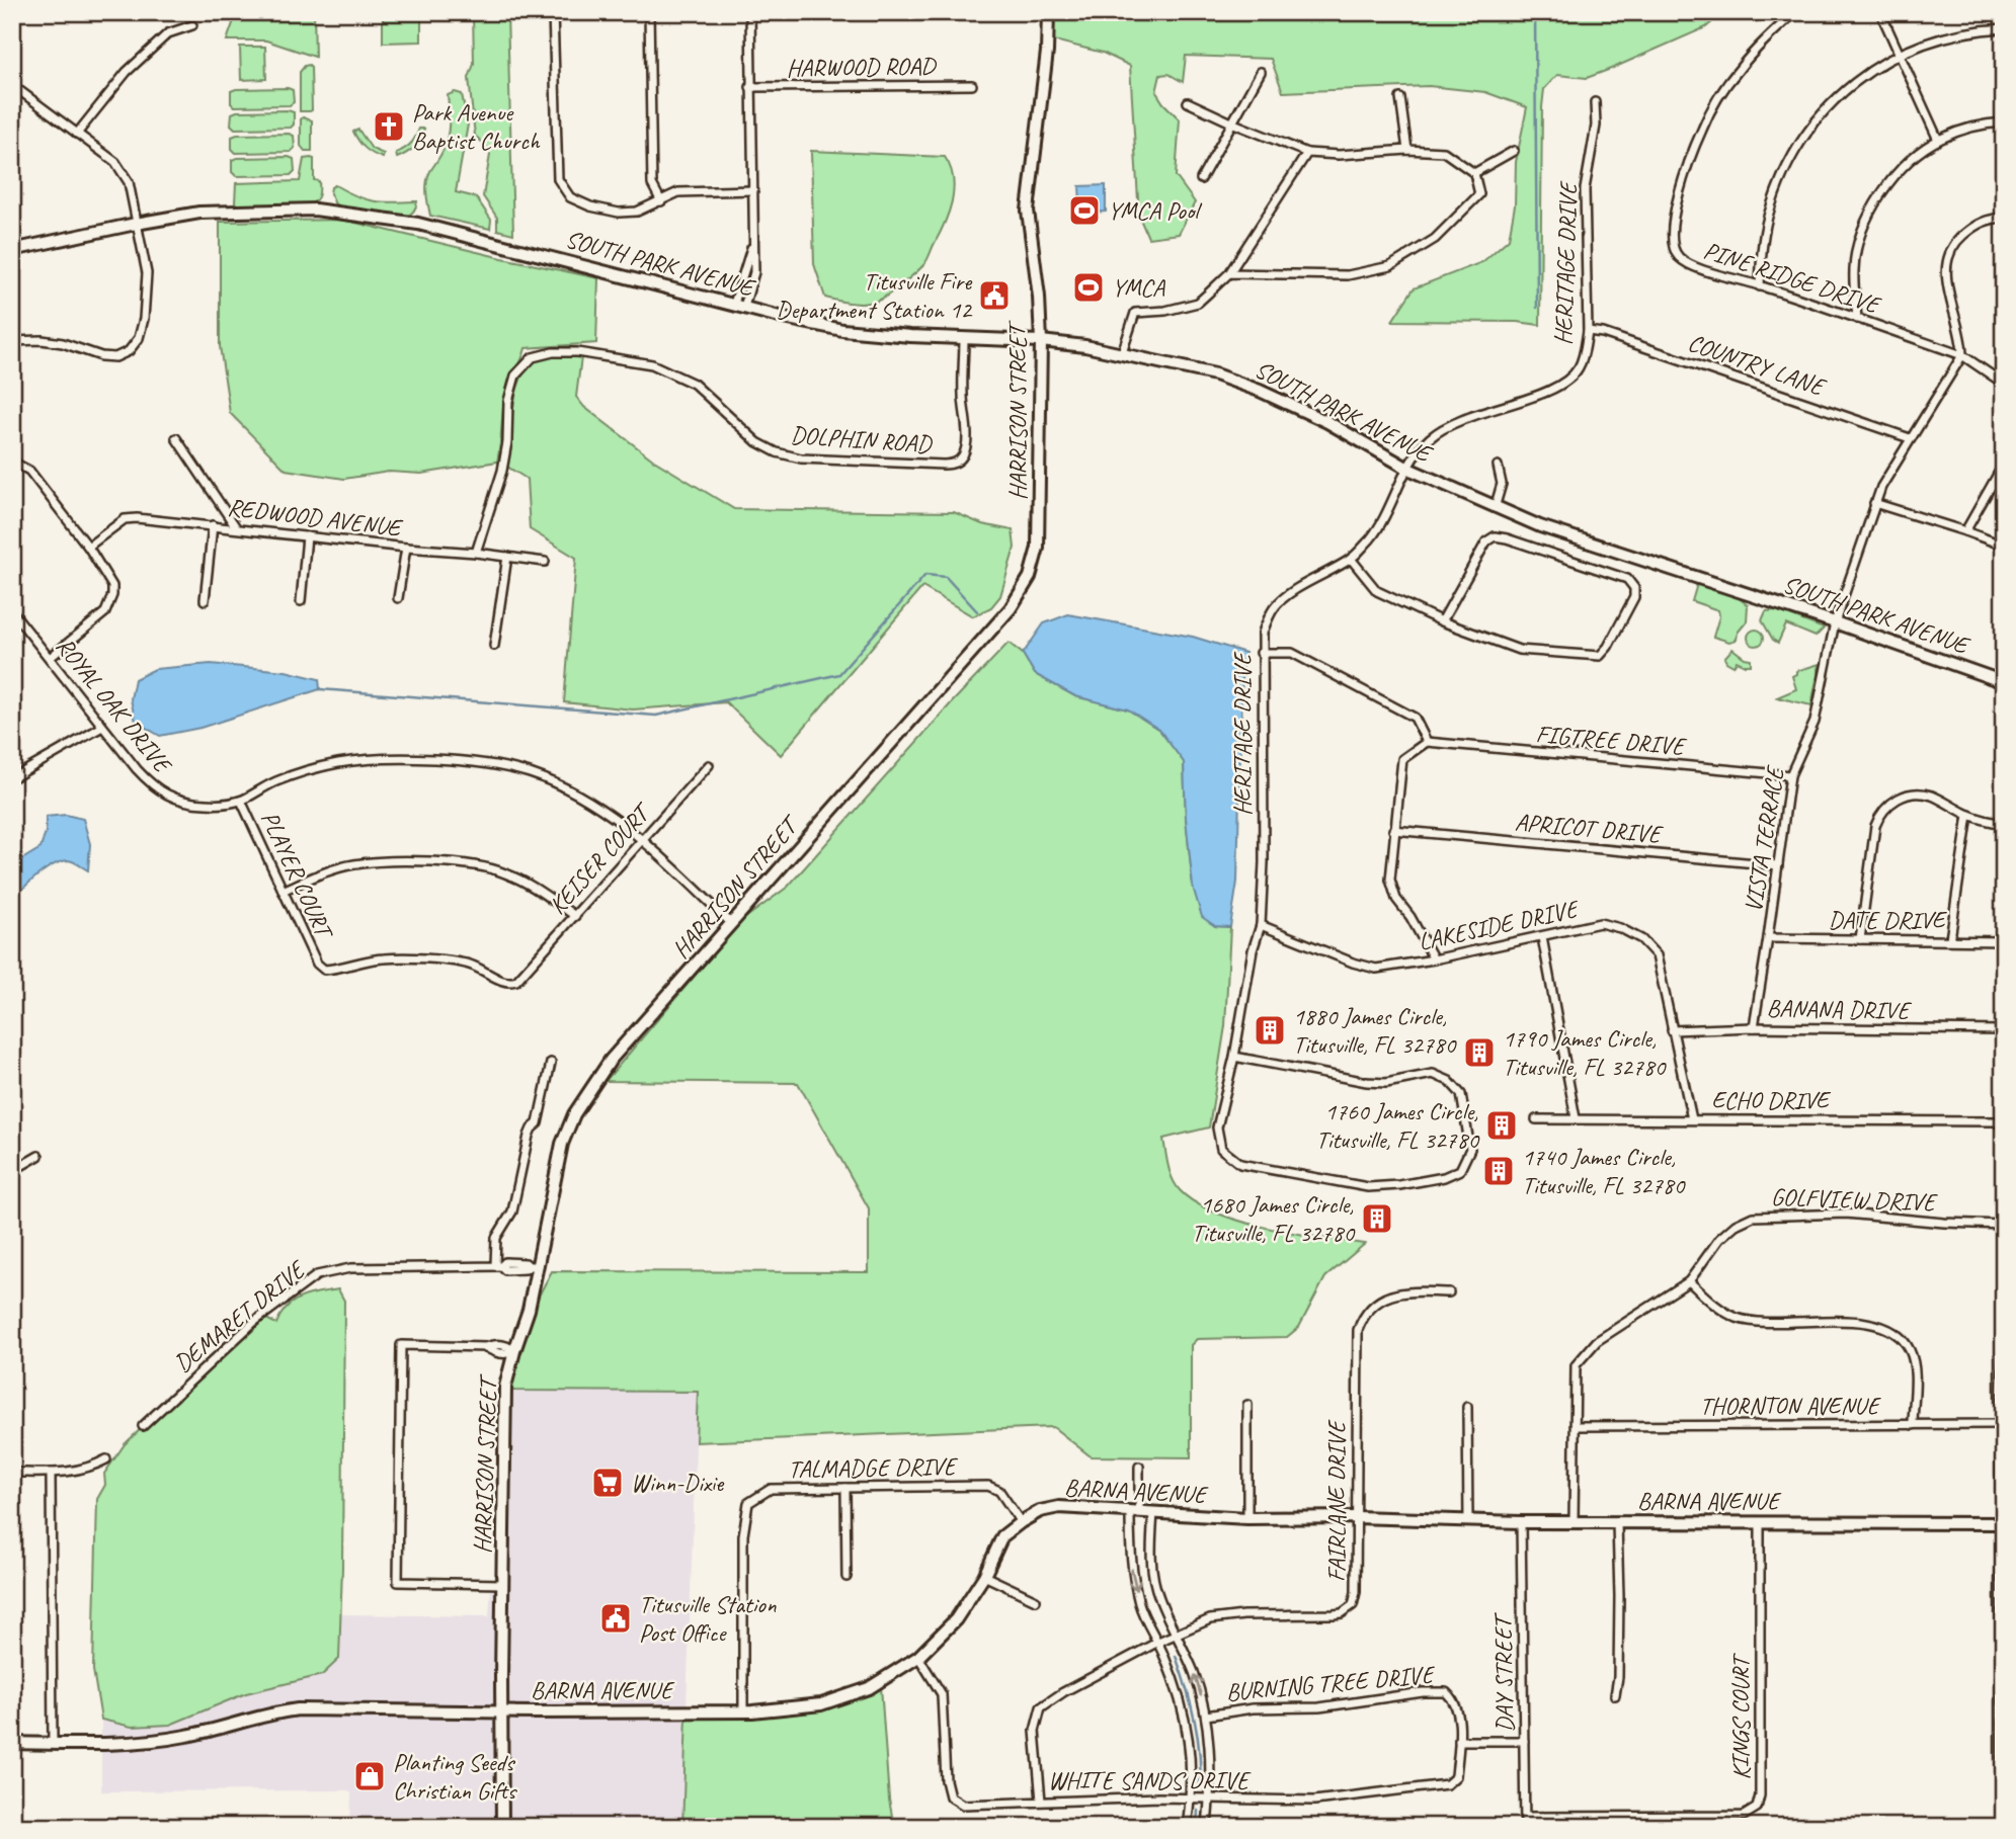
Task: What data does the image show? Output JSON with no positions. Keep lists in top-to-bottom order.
{
  "streets": {
    "street": [
      "HARWOOD ROAD",
      "SOUTH PARK AVENUE",
      "HERITAGE DRIVE",
      "PINE RIDGE DRIVE",
      "COUNTRY LANE",
      "HARRISON STREET",
      "DOLPHIN ROAD",
      "REDWOOD AVENUE",
      "ROYAL OAK DRIVE",
      "FIGTREE DRIVE",
      "APRICOT DRIVE",
      "VISTA TERRACE",
      "KEISER COURT",
      "PLAYER COURT",
      "DATE DRIVE",
      "LAKESIDE DRIVE",
      "BANANA DRIVE",
      "ECHO DRIVE",
      "GOLFVIEW DRIVE",
      "DEMARET DRIVE",
      "THORNTON AVENUE",
      "TALMADGE DRIVE",
      "BARNA AVENUE",
      "FAIRLANE DRIVE",
      "DAY STREET",
      "BURNING TREE DRIVE",
      "KINGS COURT",
      "WHITE SANDS DRIVE"
    ]
  },
  "crossings": [
    ["SOUTH PARK AVENUE", "HERITAGE DRIVE"],
    ["SOUTH PARK AVENUE", "HARRISON STREET"],
    ["SOUTH PARK AVENUE", "DOLPHIN ROAD"],
    ["SOUTH PARK AVENUE", "VISTA TERRACE"],
    ["HERITAGE DRIVE", "COUNTRY LANE"],
    ["HERITAGE DRIVE", "LAKESIDE DRIVE"],
    ["PINE RIDGE DRIVE", "VISTA TERRACE"],
    ["COUNTRY LANE", "VISTA TERRACE"],
    ["HARRISON STREET", "ROYAL OAK DRIVE"],
    ["HARRISON STREET", "DEMARET DRIVE"],
    ["HARRISON STREET", "BARNA AVENUE"],
    ["DOLPHIN ROAD", "REDWOOD AVENUE"],
    ["ROYAL OAK DRIVE", "KEISER COURT"],
    ["ROYAL OAK DRIVE", "PLAYER COURT"],
    ["FIGTREE DRIVE", "VISTA TERRACE"],
    ["APRICOT DRIVE", "VISTA TERRACE"],
    ["VISTA TERRACE", "DATE DRIVE"],
    ["VISTA TERRACE", "BANANA DRIVE"],
    ["KEISER COURT", "PLAYER COURT"],
    ["LAKESIDE DRIVE", "BANANA DRIVE"],
    ["LAKESIDE DRIVE", "ECHO DRIVE"],
    ["GOLFVIEW DRIVE", "THORNTON AVENUE"],
    ["GOLFVIEW DRIVE", "BARNA AVENUE"],
    ["TALMADGE DRIVE", "BARNA AVENUE"],
    ["BARNA AVENUE", "FAIRLANE DRIVE"],
    ["BARNA AVENUE", "DAY STREET"],
    ["BARNA AVENUE", "KINGS COURT"],
    ["BARNA AVENUE", "WHITE SANDS DRIVE"],
    ["FAIRLANE DRIVE", "WHITE SANDS DRIVE"],
    ["DAY STREET", "KINGS COURT"],
    ["BURNING TREE DRIVE", "WHITE SANDS DRIVE"]
  ],
  "places": {
    "church": ["Park Avenue Baptist Church"],
    "sports": ["YMCA Pool", "YMCA"],
    "public building": ["Titusville Fire Department Station 12", "Titusville Station Post Office"],
    "building": [
      "1880 James Circle, Titusville, FL 32780",
      "1790 James Circle, Titusville, FL 32780",
      "1760 James Circle, Titusville, FL 32780",
      "1740 James Circle, Titusville, FL 32780",
      "1680 James Circle, Titusville, FL 32780"
    ],
    "supermarket": ["Winn-Dixie"],
    "shop": ["Planting Seeds Christian Gifts"]
  }
}
